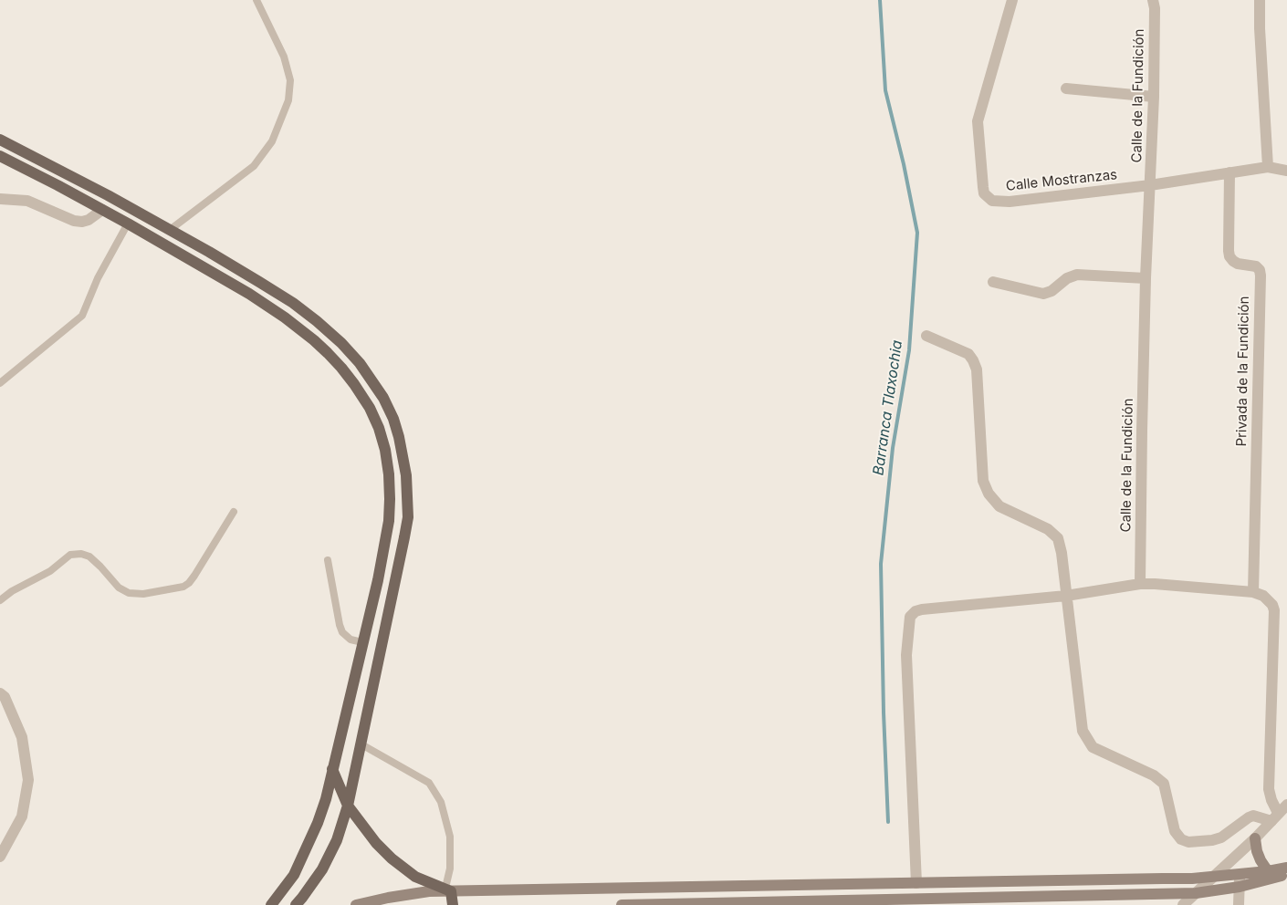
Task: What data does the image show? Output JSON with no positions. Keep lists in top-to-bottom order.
{
  "streets": {
    "street": ["Calle de la Fundición", "Calle Mostranzas", "Privada de la Fundición"]
  },
  "crossings": [
    ["Calle de la Fundición", "Calle Mostranzas"],
    ["Calle Mostranzas", "Privada de la Fundición"]
  ],
  "water": ["Barranca Tlaxochia"]
}
